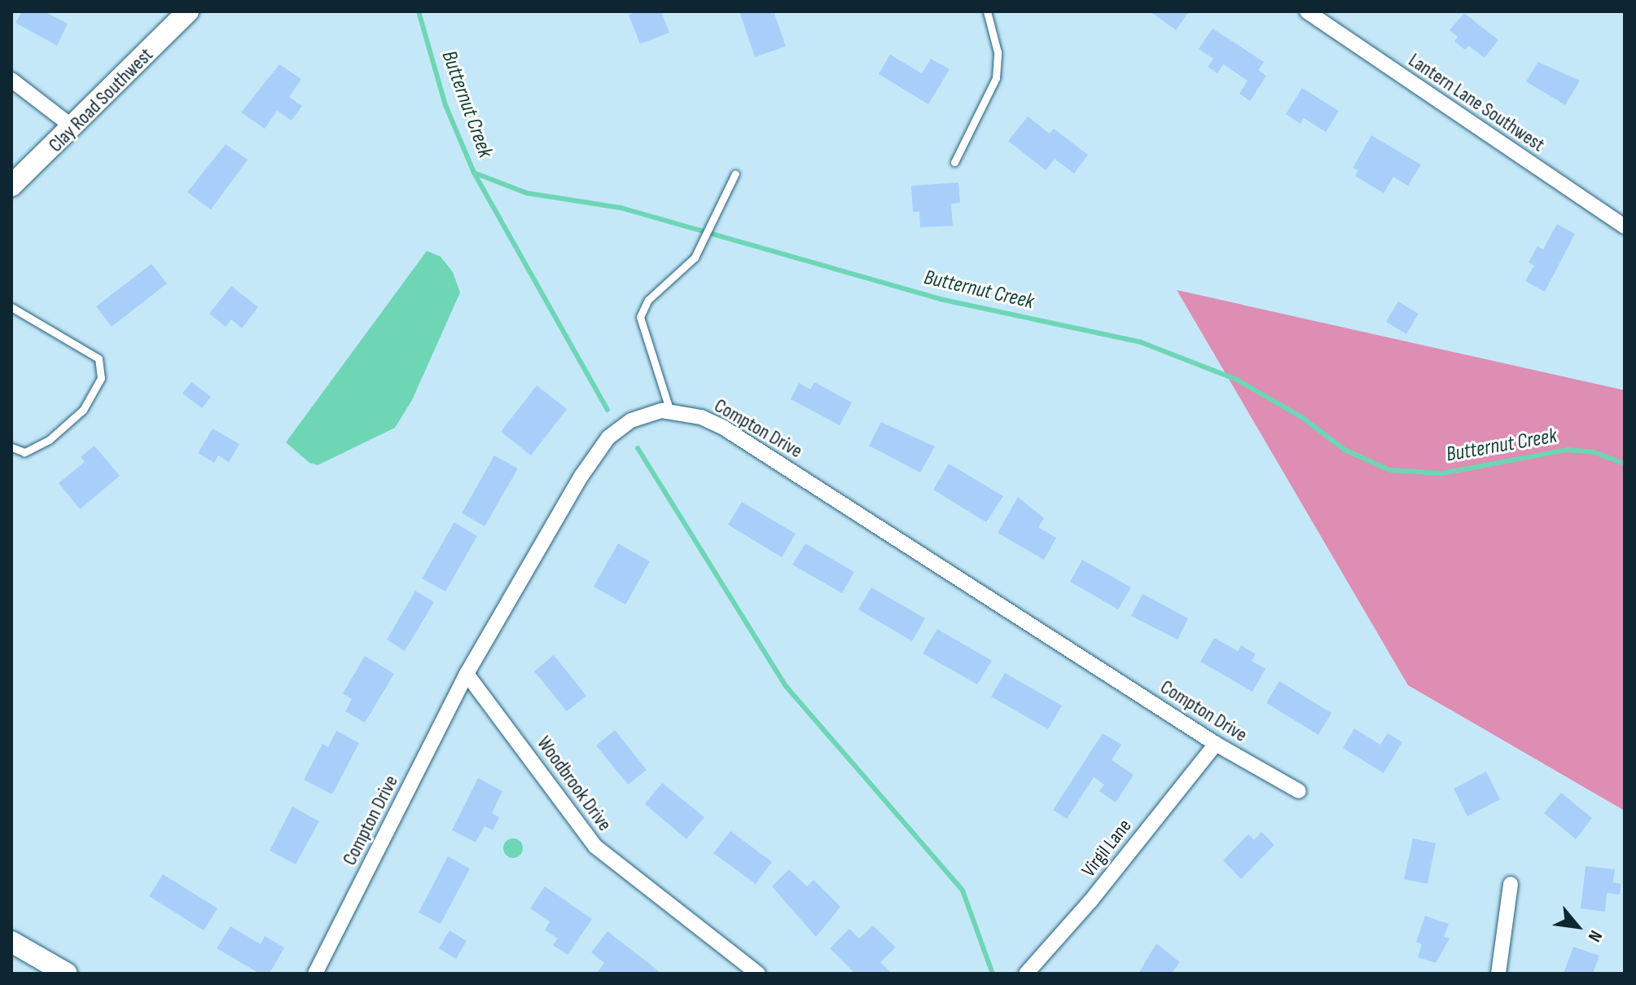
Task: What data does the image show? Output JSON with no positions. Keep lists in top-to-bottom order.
{
  "streets": {
    "street": [
      "Clay Road Southwest",
      "Lantern Lane Southwest",
      "Compton Drive",
      "Woodbrook Drive",
      "Virgil Lane"
    ]
  },
  "crossings": [
    ["Compton Drive", "Woodbrook Drive"],
    ["Compton Drive", "Virgil Lane"]
  ],
  "water": ["Butternut Creek"],
  "north": "bottom right"
}
